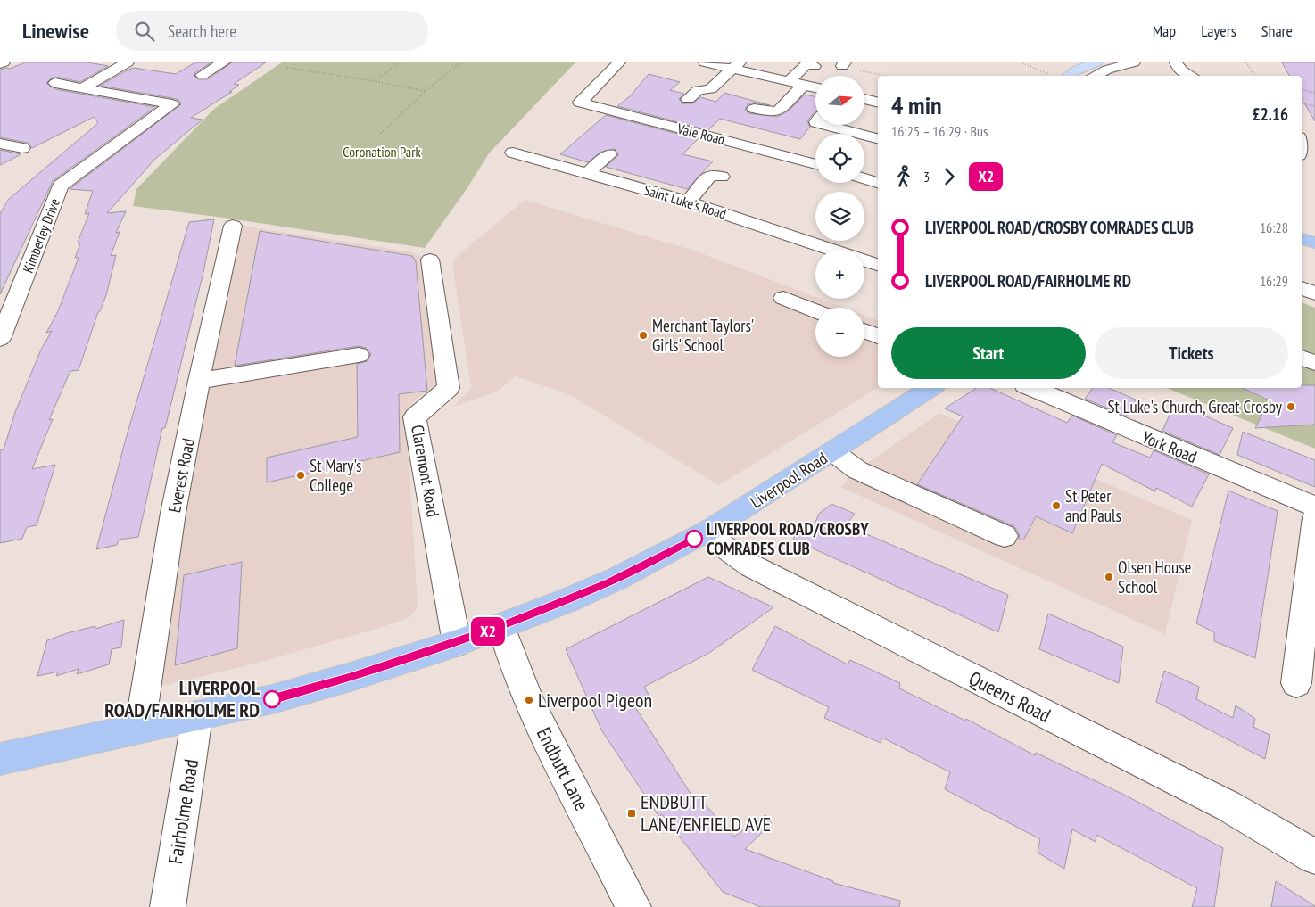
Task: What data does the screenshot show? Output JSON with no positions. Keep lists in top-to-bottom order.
{
  "streets": {
    "highway": ["Liverpool Road"],
    "street": [
      "Vale Road",
      "Saint Luke's Road",
      "Kimberley Drive",
      "York Road",
      "Claremont Road",
      "Everest Road",
      "Queens Road",
      "Endbutt Lane",
      "Fairholme Road"
    ]
  },
  "crossings": [
    ["Claremont Road", "Liverpool Road"],
    ["Everest Road", "Liverpool Road"],
    ["Liverpool Road", "Queens Road"],
    ["Liverpool Road", "Endbutt Lane"],
    ["Liverpool Road", "Fairholme Road"]
  ],
  "parks": ["Coronation Park"],
  "places": {
    "other": [
      "Merchant Taylors' Girls' School",
      "St Luke's Church, Great Crosby",
      "St Mary's College",
      "St Peter and Pauls",
      "LIVERPOOL ROAD/CROSBY COMRADES CLUB",
      "Olsen House School",
      "LIVERPOOL ROAD/FAIRHOLME RD",
      "Liverpool Pigeon"
    ],
    "transit": ["ENDBUTT LANE/ENFIELD AVE"]
  },
  "lines": ["bus line X2"],
  "north": "right",
  "page": {
    "header": "Linewise",
    "search": "Search here",
    "nav": ["Map", "Layers", "Share"],
    "on_map": "X2",
    "map_buttons": ["+", "−"],
    "heading": ["4 min", "16:25 – 16:29 · Bus", "£2.16"],
    "legs": ["3", "X2"],
    "list": [
      {
        "name": "LIVERPOOL ROAD/CROSBY COMRADES CLUB",
        "value": "16:28"
      },
      {
        "name": "LIVERPOOL ROAD/FAIRHOLME RD",
        "value": "16:29"
      }
    ],
    "buttons": ["Start", "Tickets"]
  }
}
